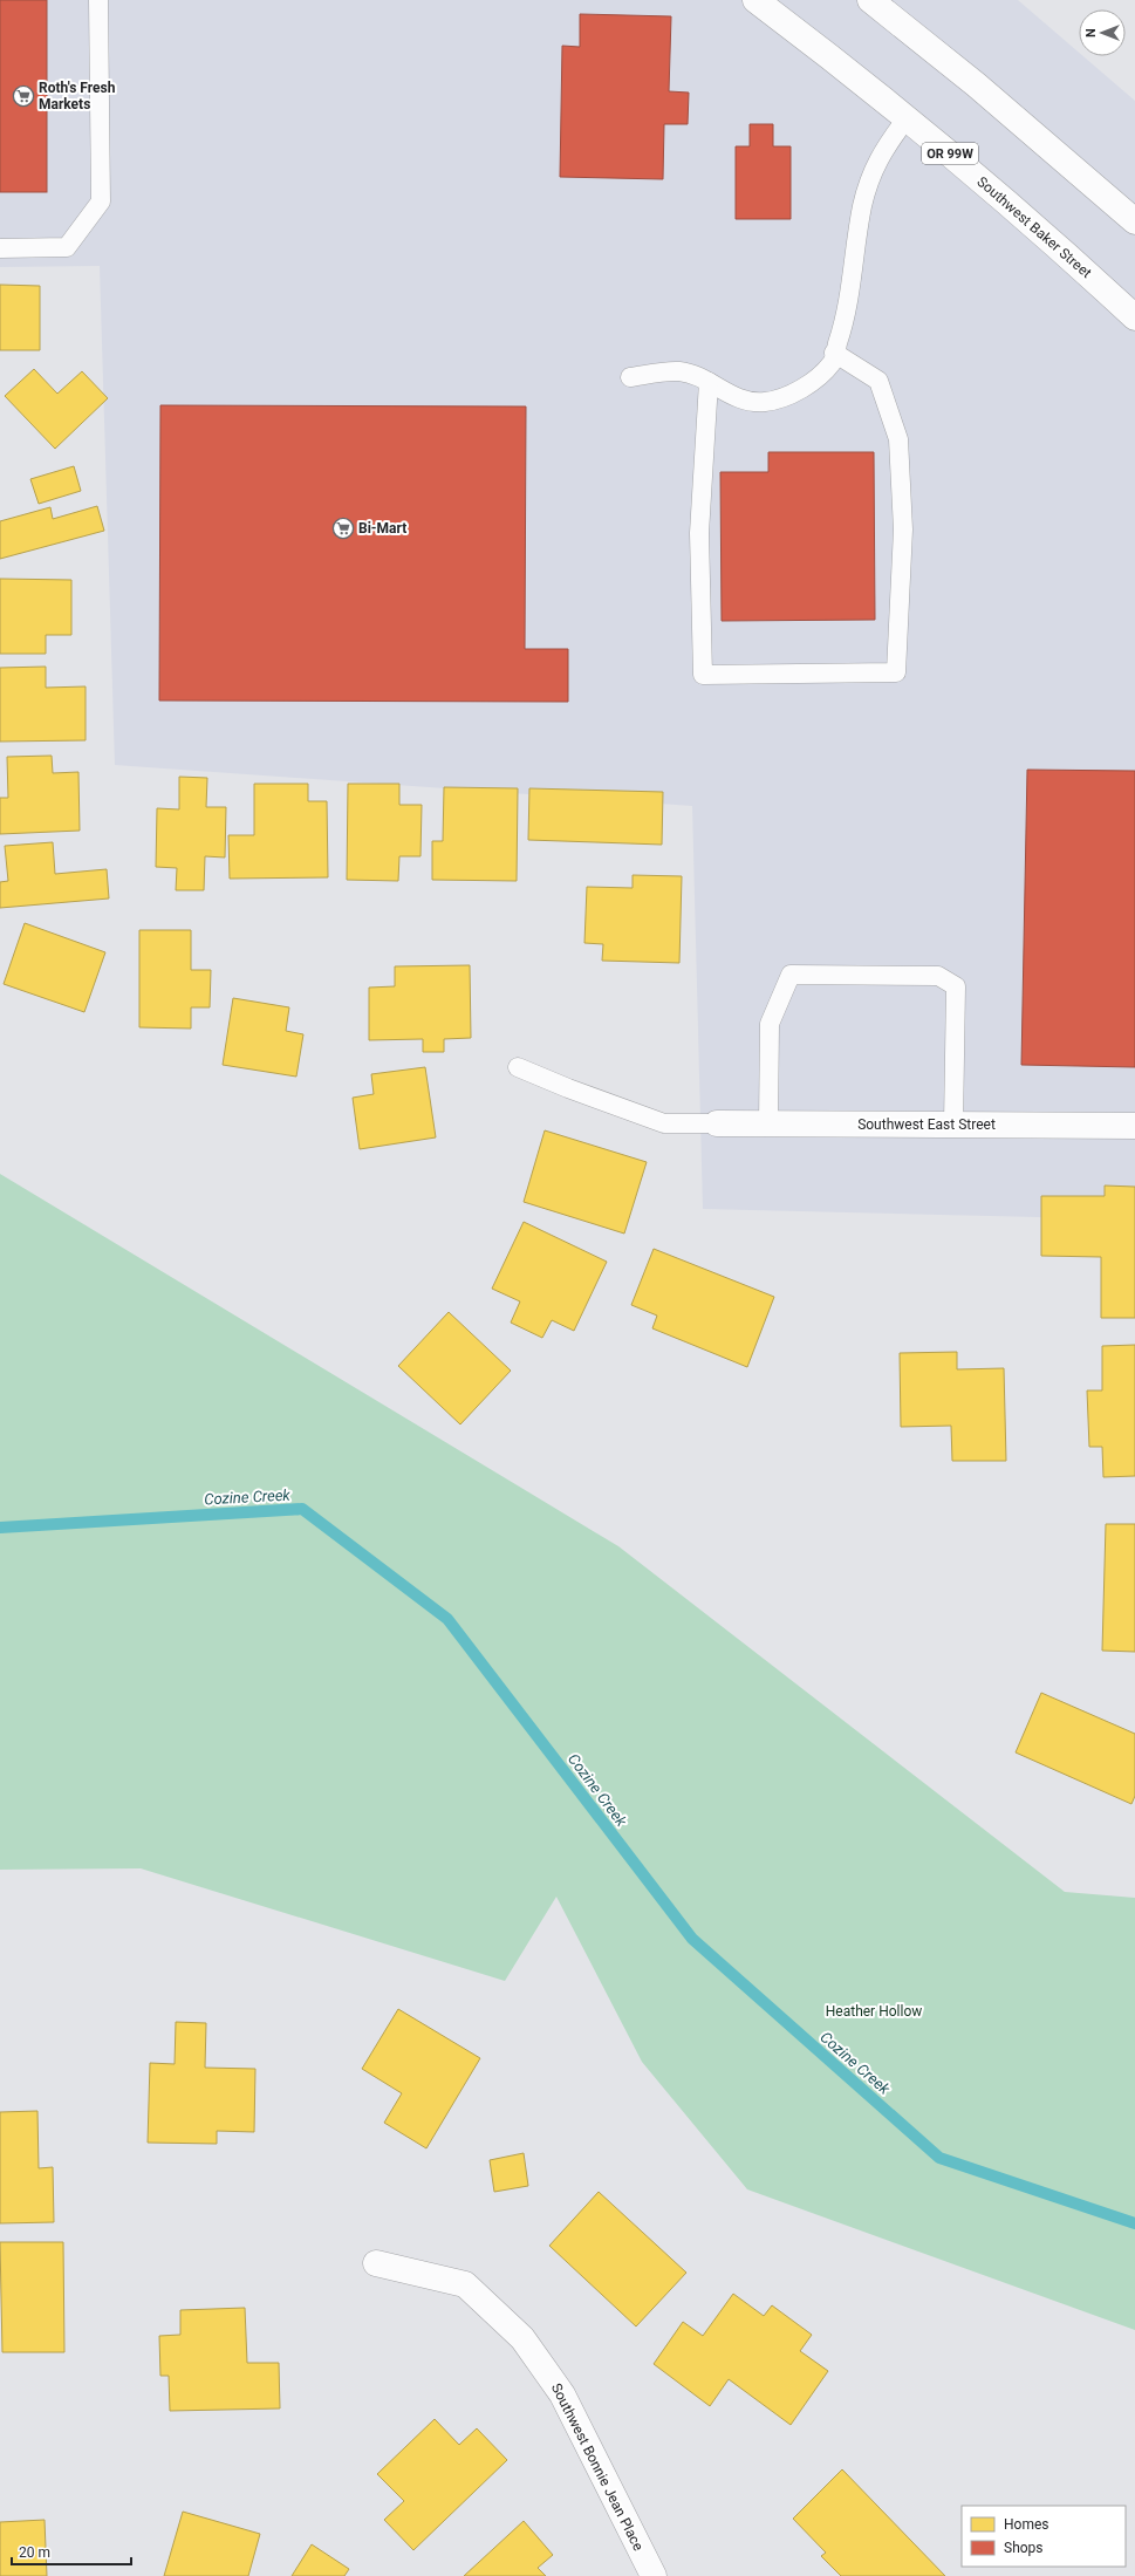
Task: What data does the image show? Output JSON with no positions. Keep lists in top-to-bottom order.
{
  "streets": {
    "main road": [
      "OR 99W",
      "Southwest Baker Street",
      "Southwest East Street",
      "Southwest Bonnie Jean Place"
    ]
  },
  "water": ["Cozine Creek"],
  "parks": ["Heather Hollow"],
  "places": {
    "supermarket": ["Roth's Fresh Markets", "Bi-Mart"]
  },
  "legend": ["Homes", "Shops"],
  "scale_bar": "20 m",
  "north": "left"
}
